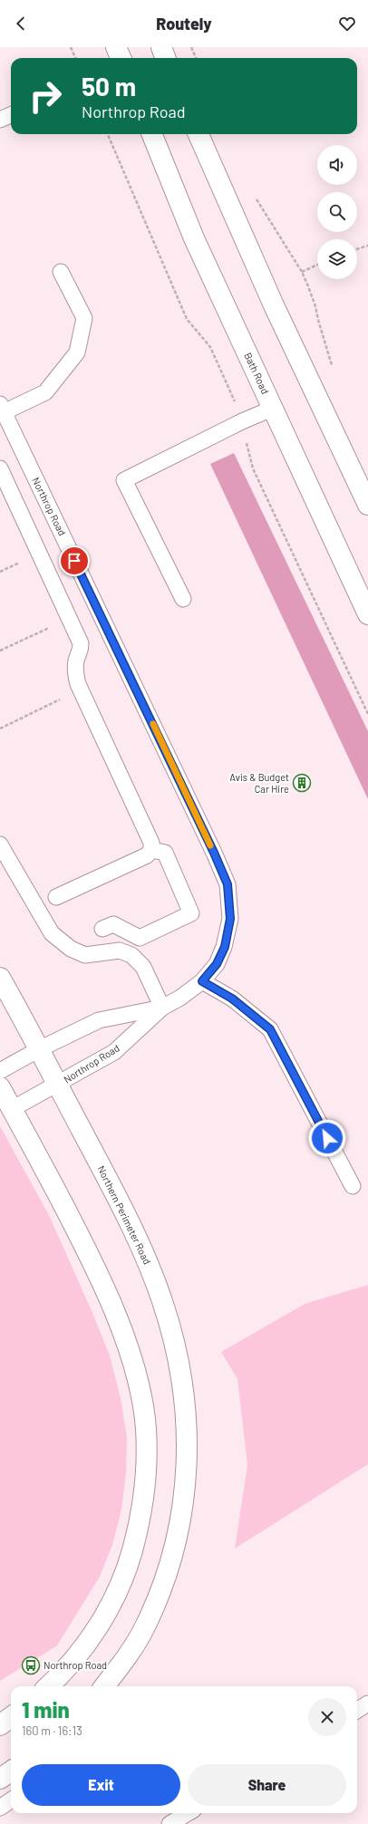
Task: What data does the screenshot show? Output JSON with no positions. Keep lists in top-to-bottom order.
{
  "streets": {
    "main road": ["Bath Road", "Northern Perimeter Road"],
    "lane": ["Northrop Road"]
  },
  "crossings": [
    ["Northrop Road", "Northern Perimeter Road"]
  ],
  "places": {
    "building": ["Avis & Budget Car Hire"],
    "bus stop": ["Northrop Road"]
  },
  "page": {
    "header": "Routely",
    "turn": ["50 m", "Northrop Road"],
    "heading": ["1 min", "160 m · 16:13"],
    "buttons": ["Exit", "Share"]
  }
}
